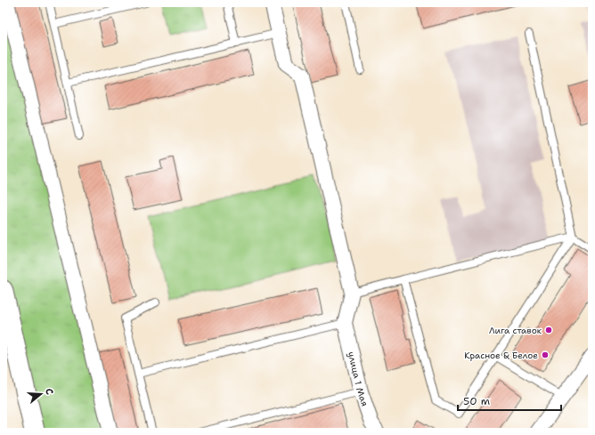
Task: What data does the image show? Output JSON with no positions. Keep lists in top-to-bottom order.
{
  "streets": {
    "street": ["улица 1 Мая"]
  },
  "places": ["Лига ставок", "Красное & Белое"],
  "scale_bar": "50 m",
  "north": "right"
}
